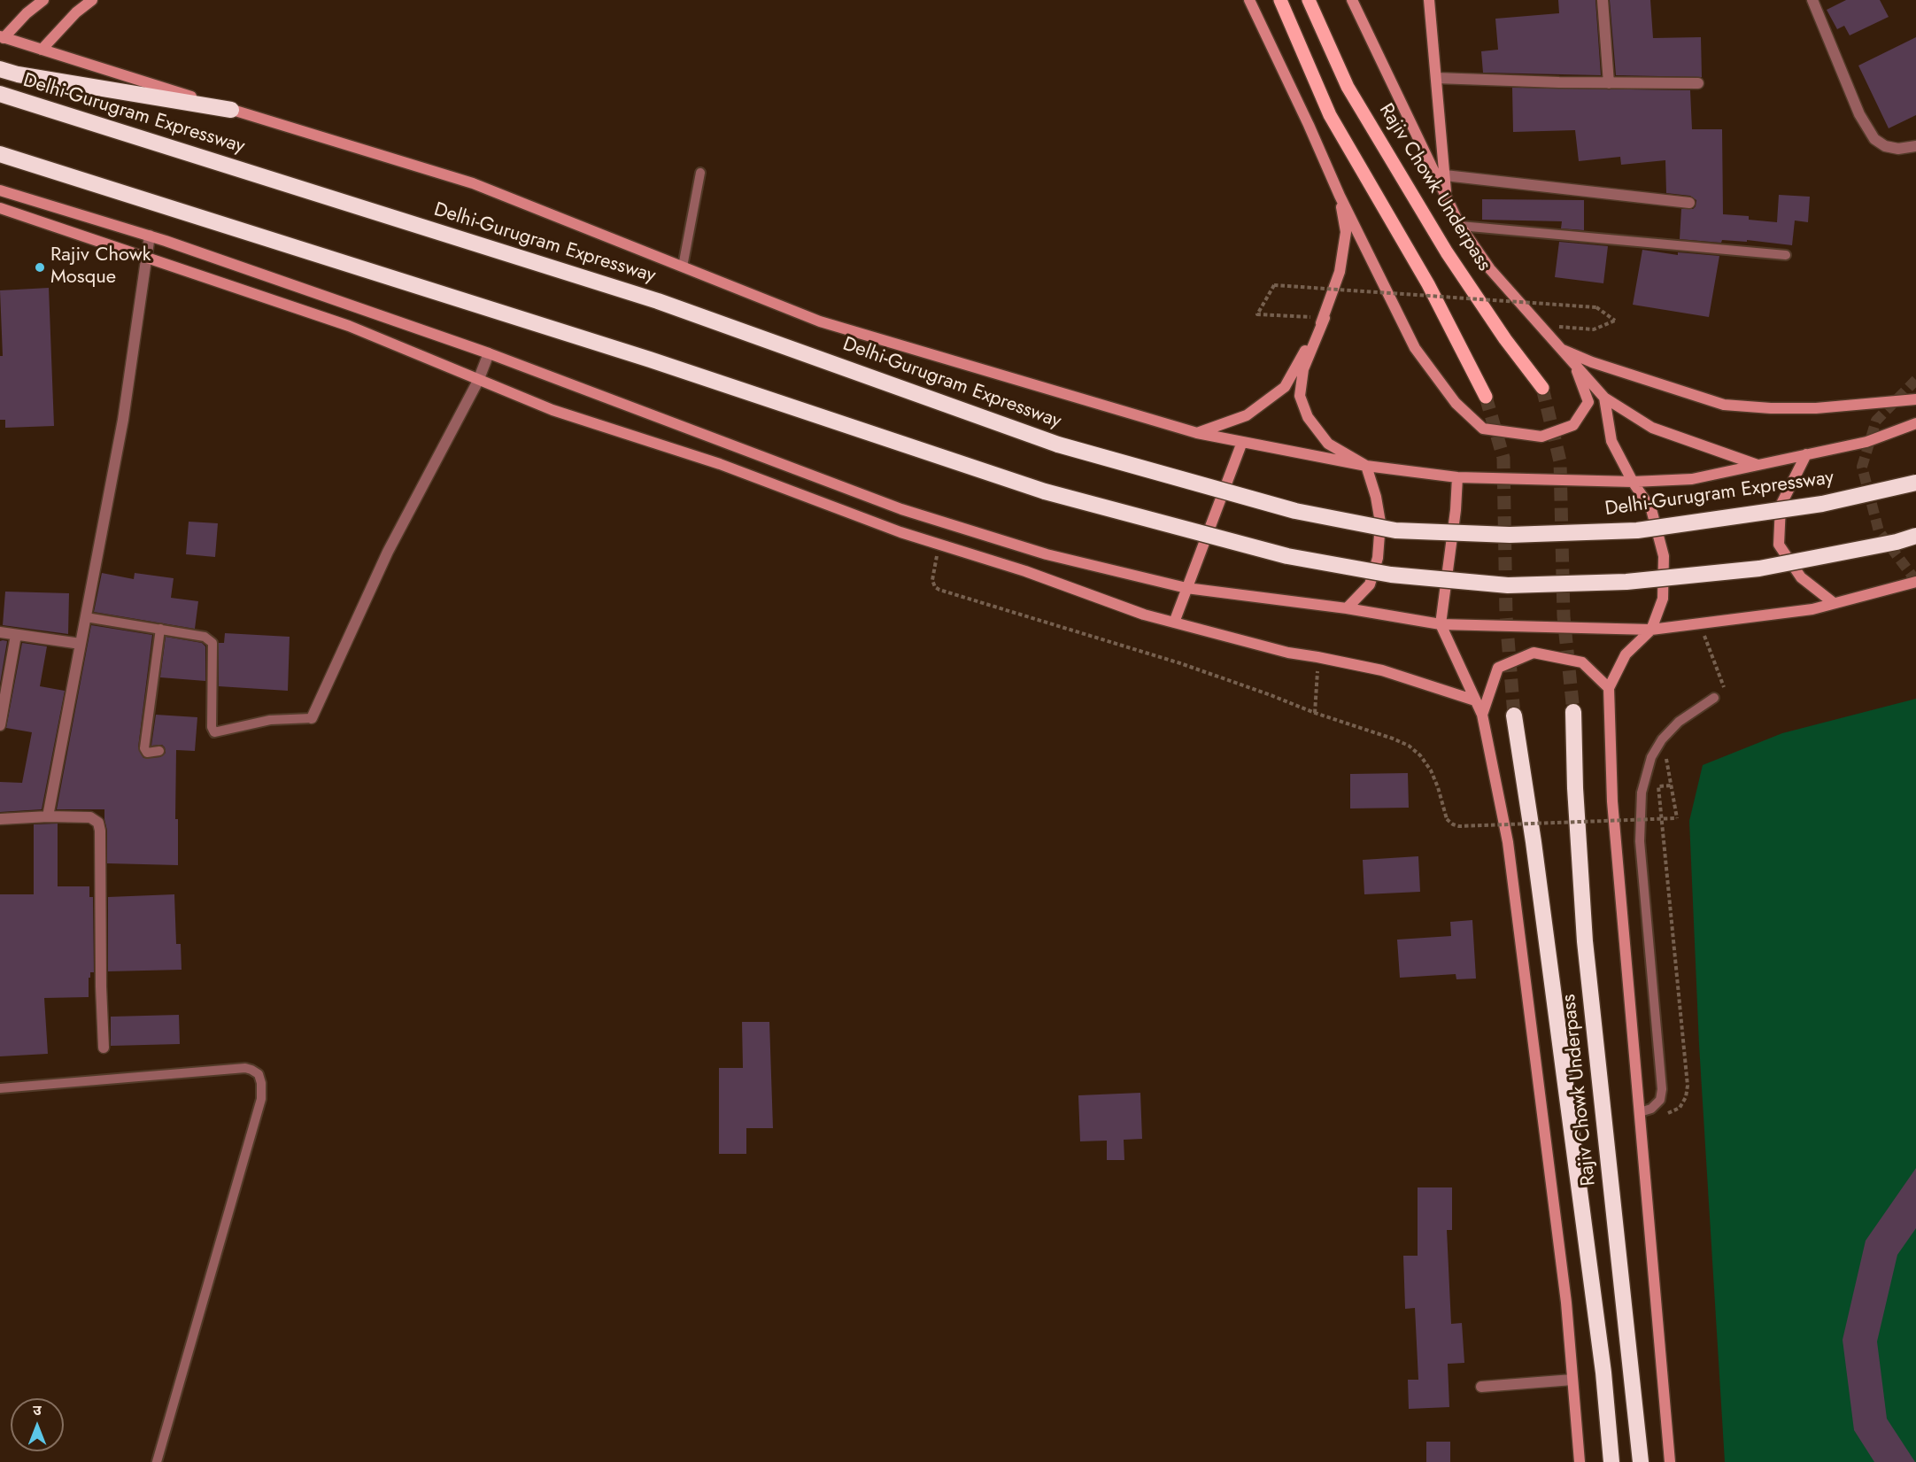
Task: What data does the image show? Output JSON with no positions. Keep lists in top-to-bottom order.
{
  "streets": {
    "highway": ["Delhi-Gurugram Expressway", "Rajiv Chowk Underpass"]
  },
  "places": ["Rajiv Chowk Mosque"],
  "north": "top"
}
